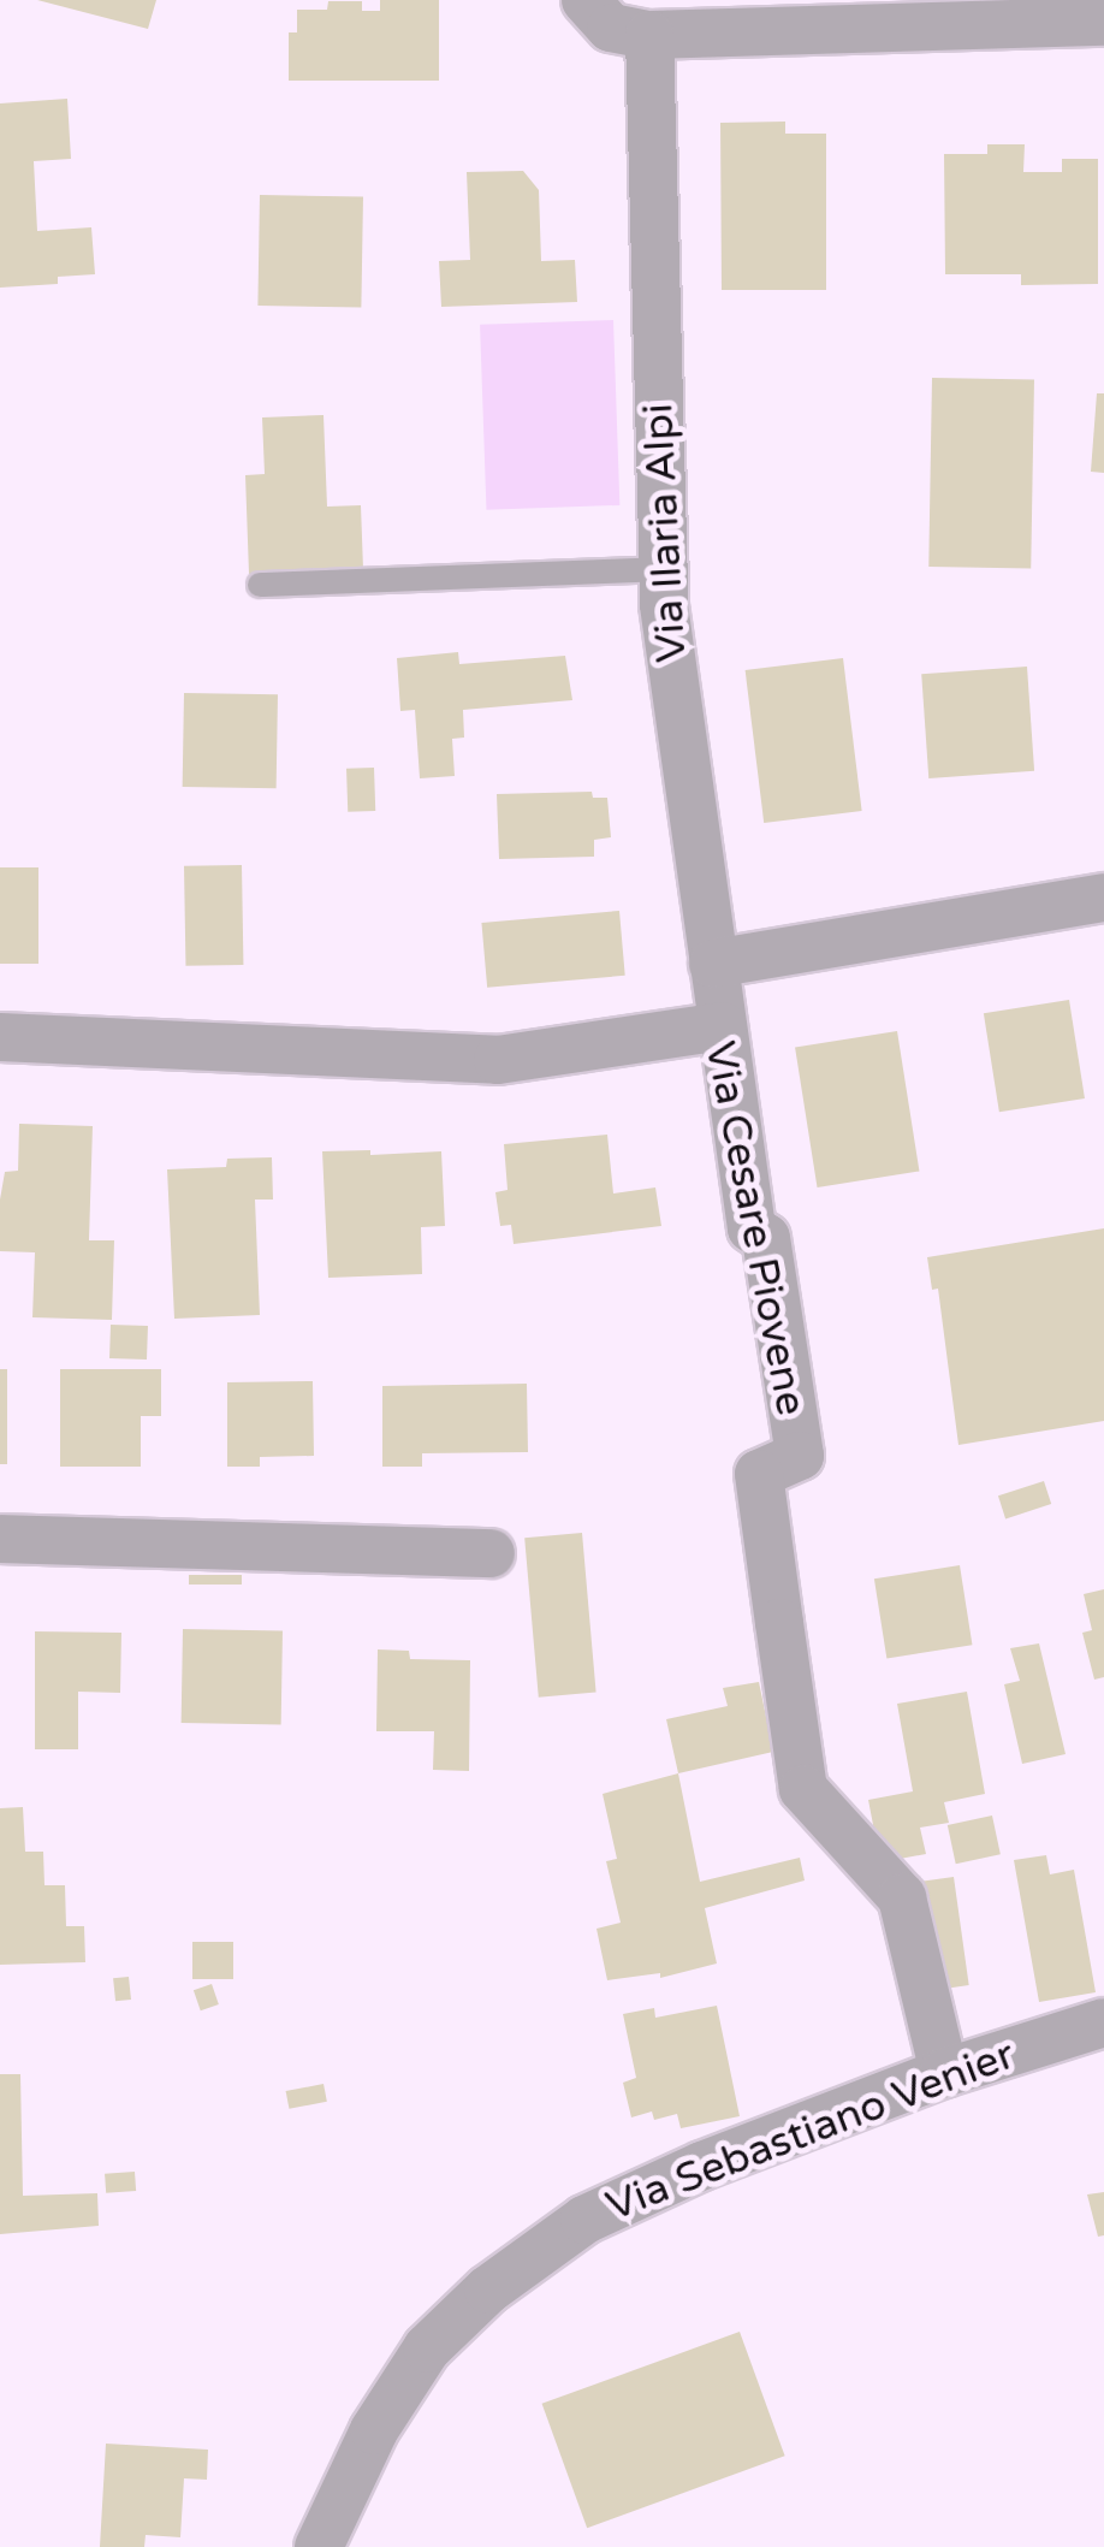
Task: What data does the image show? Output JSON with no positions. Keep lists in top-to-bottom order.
{
  "streets": {
    "street": ["Via Ilaria Alpi", "Via Cesare Piovene", "Via Sebastiano Venier"]
  },
  "crossings": [
    ["Via Ilaria Alpi", "Via Cesare Piovene"],
    ["Via Cesare Piovene", "Via Sebastiano Venier"]
  ]
}
